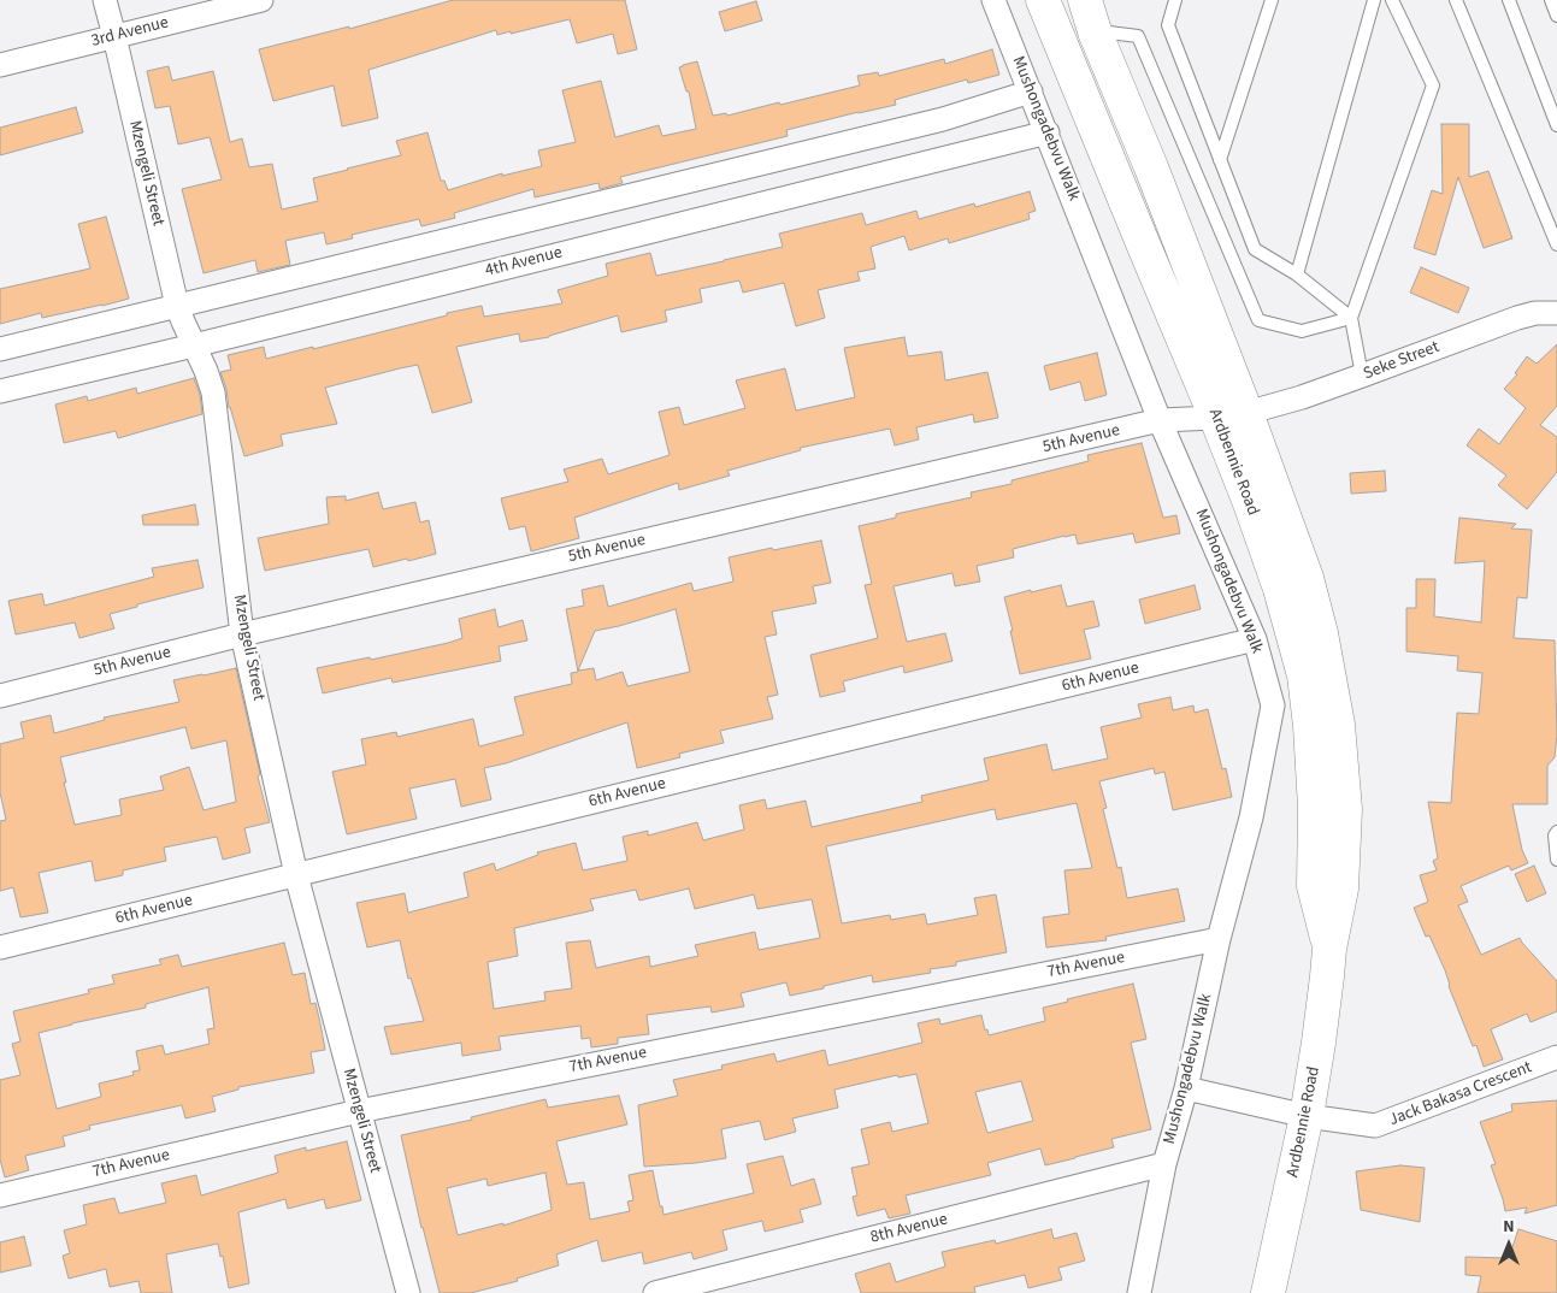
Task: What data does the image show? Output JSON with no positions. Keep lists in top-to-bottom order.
{
  "streets": {
    "main road": ["Ardbennie Road"],
    "street": [
      "3rd Avenue",
      "Mushongadebvu Walk",
      "Mzengeli Street",
      "4th Avenue",
      "Seke Street",
      "5th Avenue",
      "6th Avenue",
      "7th Avenue",
      "Jack Bakasa Crescent",
      "8th Avenue"
    ]
  },
  "crossings": [
    ["3rd Avenue", "Mzengeli Street"],
    ["Mushongadebvu Walk", "4th Avenue"],
    ["Mushongadebvu Walk", "5th Avenue"],
    ["Mushongadebvu Walk", "6th Avenue"],
    ["Mushongadebvu Walk", "7th Avenue"],
    ["Mushongadebvu Walk", "Jack Bakasa Crescent"],
    ["Mushongadebvu Walk", "8th Avenue"],
    ["Mzengeli Street", "4th Avenue"],
    ["Mzengeli Street", "5th Avenue"],
    ["Mzengeli Street", "6th Avenue"],
    ["Mzengeli Street", "7th Avenue"],
    ["Seke Street", "5th Avenue"],
    ["Seke Street", "Ardbennie Road"],
    ["5th Avenue", "Ardbennie Road"],
    ["Ardbennie Road", "Jack Bakasa Crescent"]
  ],
  "north": "top"
}
